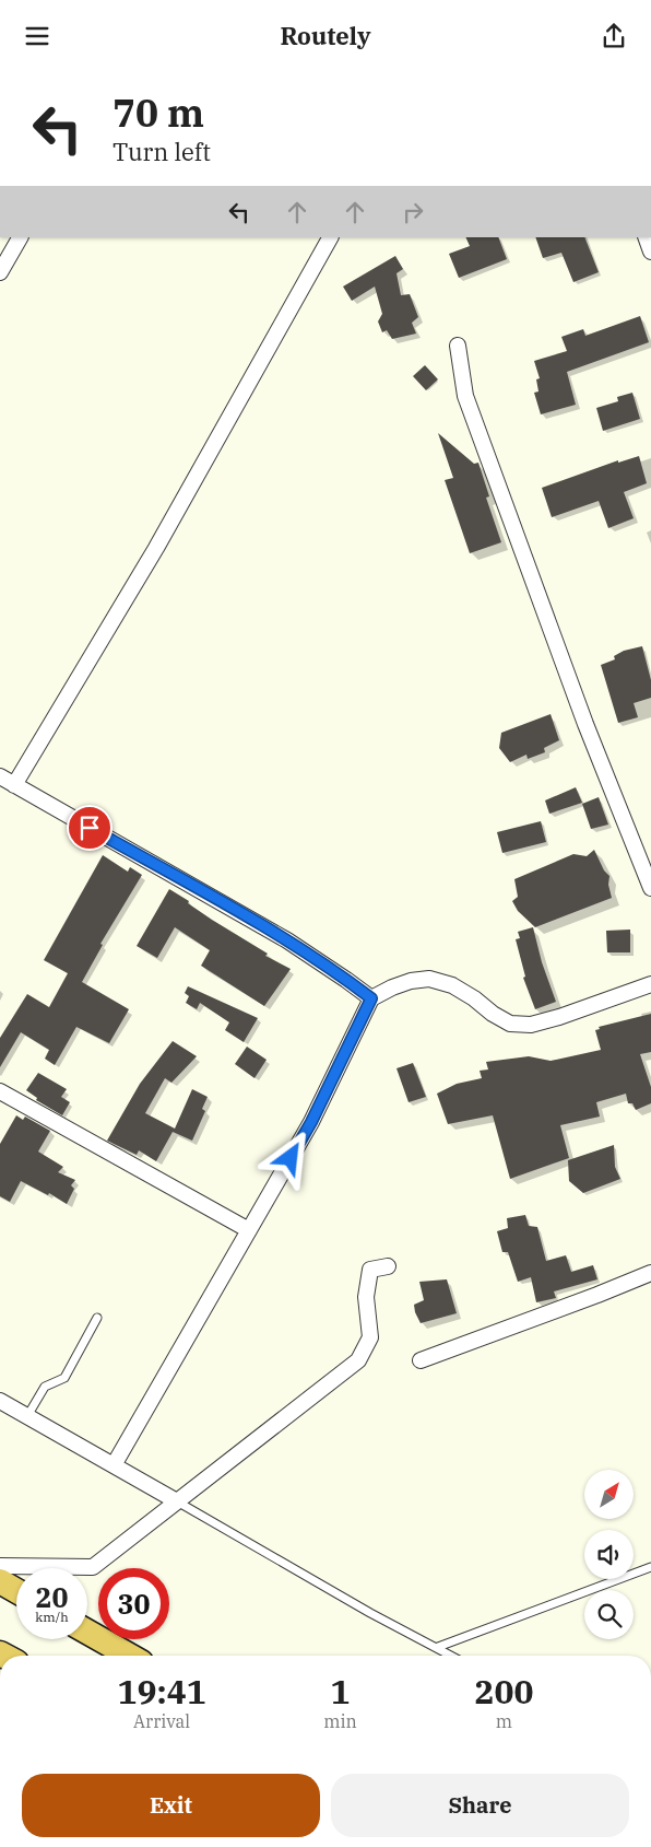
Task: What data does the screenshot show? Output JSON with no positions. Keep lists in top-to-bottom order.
{
  "north": "top right",
  "page": {
    "header": "Routely",
    "turn": ["70 m", "Turn left"],
    "speed": "20 km/h",
    "limit": "30",
    "eta": [
      "19:41",
      "Arrival",
      "1",
      "min",
      "200",
      "m"
    ],
    "buttons": ["Exit", "Share"]
  }
}
